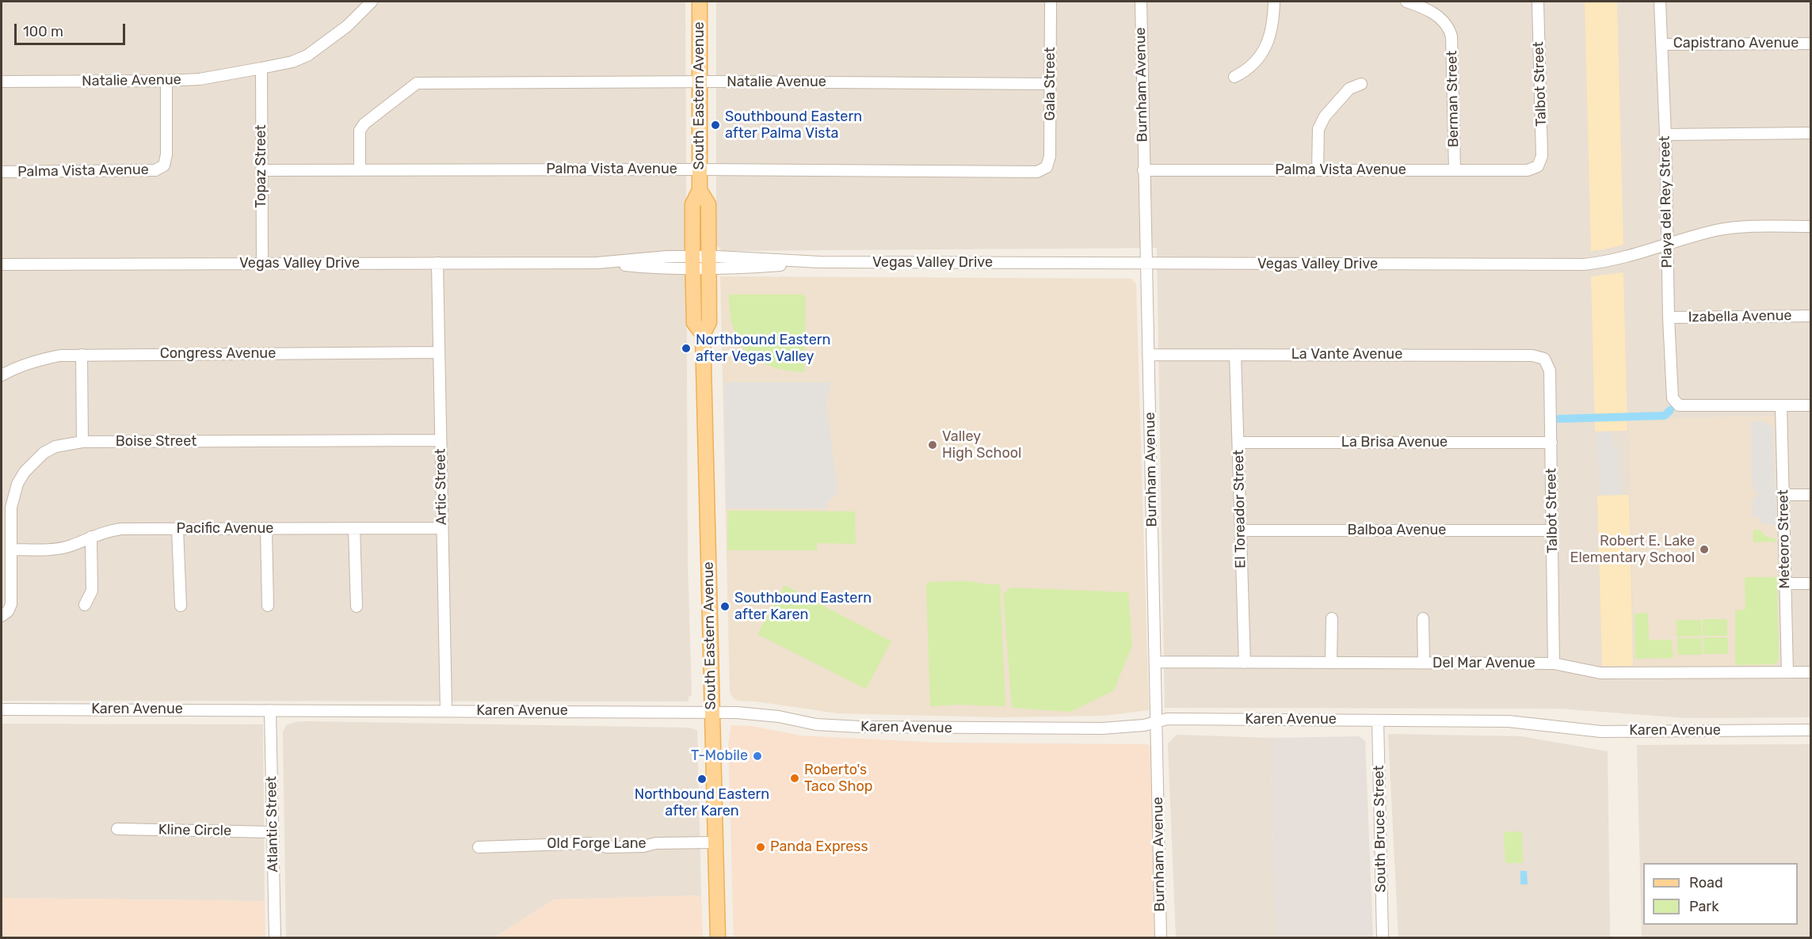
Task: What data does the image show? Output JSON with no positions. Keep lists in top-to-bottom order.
{
  "streets": {
    "main road": ["South Eastern Avenue"],
    "street": [
      "Capistrano Avenue",
      "Natalie Avenue",
      "Gala Street",
      "Talbot Street",
      "Burnham Avenue",
      "Berman Street",
      "Topaz Street",
      "Palma Vista Avenue",
      "Playa del Rey Street",
      "Vegas Valley Drive",
      "Izabella Avenue",
      "Congress Avenue",
      "La Vante Avenue",
      "Boise Street",
      "La Brisa Avenue",
      "Artic Street",
      "El Toreador Street",
      "Pacific Avenue",
      "Balboa Avenue",
      "Meteoro Street",
      "Del Mar Avenue",
      "Karen Avenue",
      "Atlantic Street",
      "South Bruce Street",
      "Kline Circle",
      "Old Forge Lane"
    ]
  },
  "crossings": [
    ["Capistrano Avenue", "Playa del Rey Street"],
    ["Natalie Avenue", "Gala Street"],
    ["Natalie Avenue", "South Eastern Avenue"],
    ["Natalie Avenue", "Topaz Street"],
    ["Natalie Avenue", "Palma Vista Avenue"],
    ["Gala Street", "Palma Vista Avenue"],
    ["Talbot Street", "Palma Vista Avenue"],
    ["Talbot Street", "La Vante Avenue"],
    ["Talbot Street", "La Brisa Avenue"],
    ["Talbot Street", "Balboa Avenue"],
    ["Talbot Street", "Del Mar Avenue"],
    ["Burnham Avenue", "Palma Vista Avenue"],
    ["Burnham Avenue", "Vegas Valley Drive"],
    ["Burnham Avenue", "La Vante Avenue"],
    ["Burnham Avenue", "Del Mar Avenue"],
    ["Burnham Avenue", "Karen Avenue"],
    ["South Eastern Avenue", "Palma Vista Avenue"],
    ["South Eastern Avenue", "Vegas Valley Drive"],
    ["South Eastern Avenue", "Karen Avenue"],
    ["South Eastern Avenue", "Old Forge Lane"],
    ["Berman Street", "Palma Vista Avenue"],
    ["Topaz Street", "Palma Vista Avenue"],
    ["Topaz Street", "Vegas Valley Drive"],
    ["Playa del Rey Street", "Vegas Valley Drive"],
    ["Playa del Rey Street", "Izabella Avenue"],
    ["Playa del Rey Street", "Meteoro Street"],
    ["Vegas Valley Drive", "Artic Street"],
    ["Congress Avenue", "Artic Street"],
    ["La Vante Avenue", "El Toreador Street"],
    ["Boise Street", "Artic Street"],
    ["Boise Street", "Pacific Avenue"],
    ["La Brisa Avenue", "El Toreador Street"],
    ["Artic Street", "Pacific Avenue"],
    ["Artic Street", "Karen Avenue"],
    ["El Toreador Street", "Balboa Avenue"],
    ["El Toreador Street", "Del Mar Avenue"],
    ["Meteoro Street", "Del Mar Avenue"],
    ["Karen Avenue", "Atlantic Street"],
    ["Karen Avenue", "South Bruce Street"],
    ["Atlantic Street", "Kline Circle"]
  ],
  "places": [
    "Southbound Eastern after Palma Vista",
    "Northbound Eastern after Vegas Valley",
    "Valley High School",
    "Robert E. Lake Elementary School",
    "Southbound Eastern after Karen",
    "T-Mobile",
    "Roberto's Taco Shop",
    "Northbound Eastern after Karen",
    "Panda Express"
  ],
  "legend": ["Road", "Park"],
  "scale_bar": "100 m"
}
